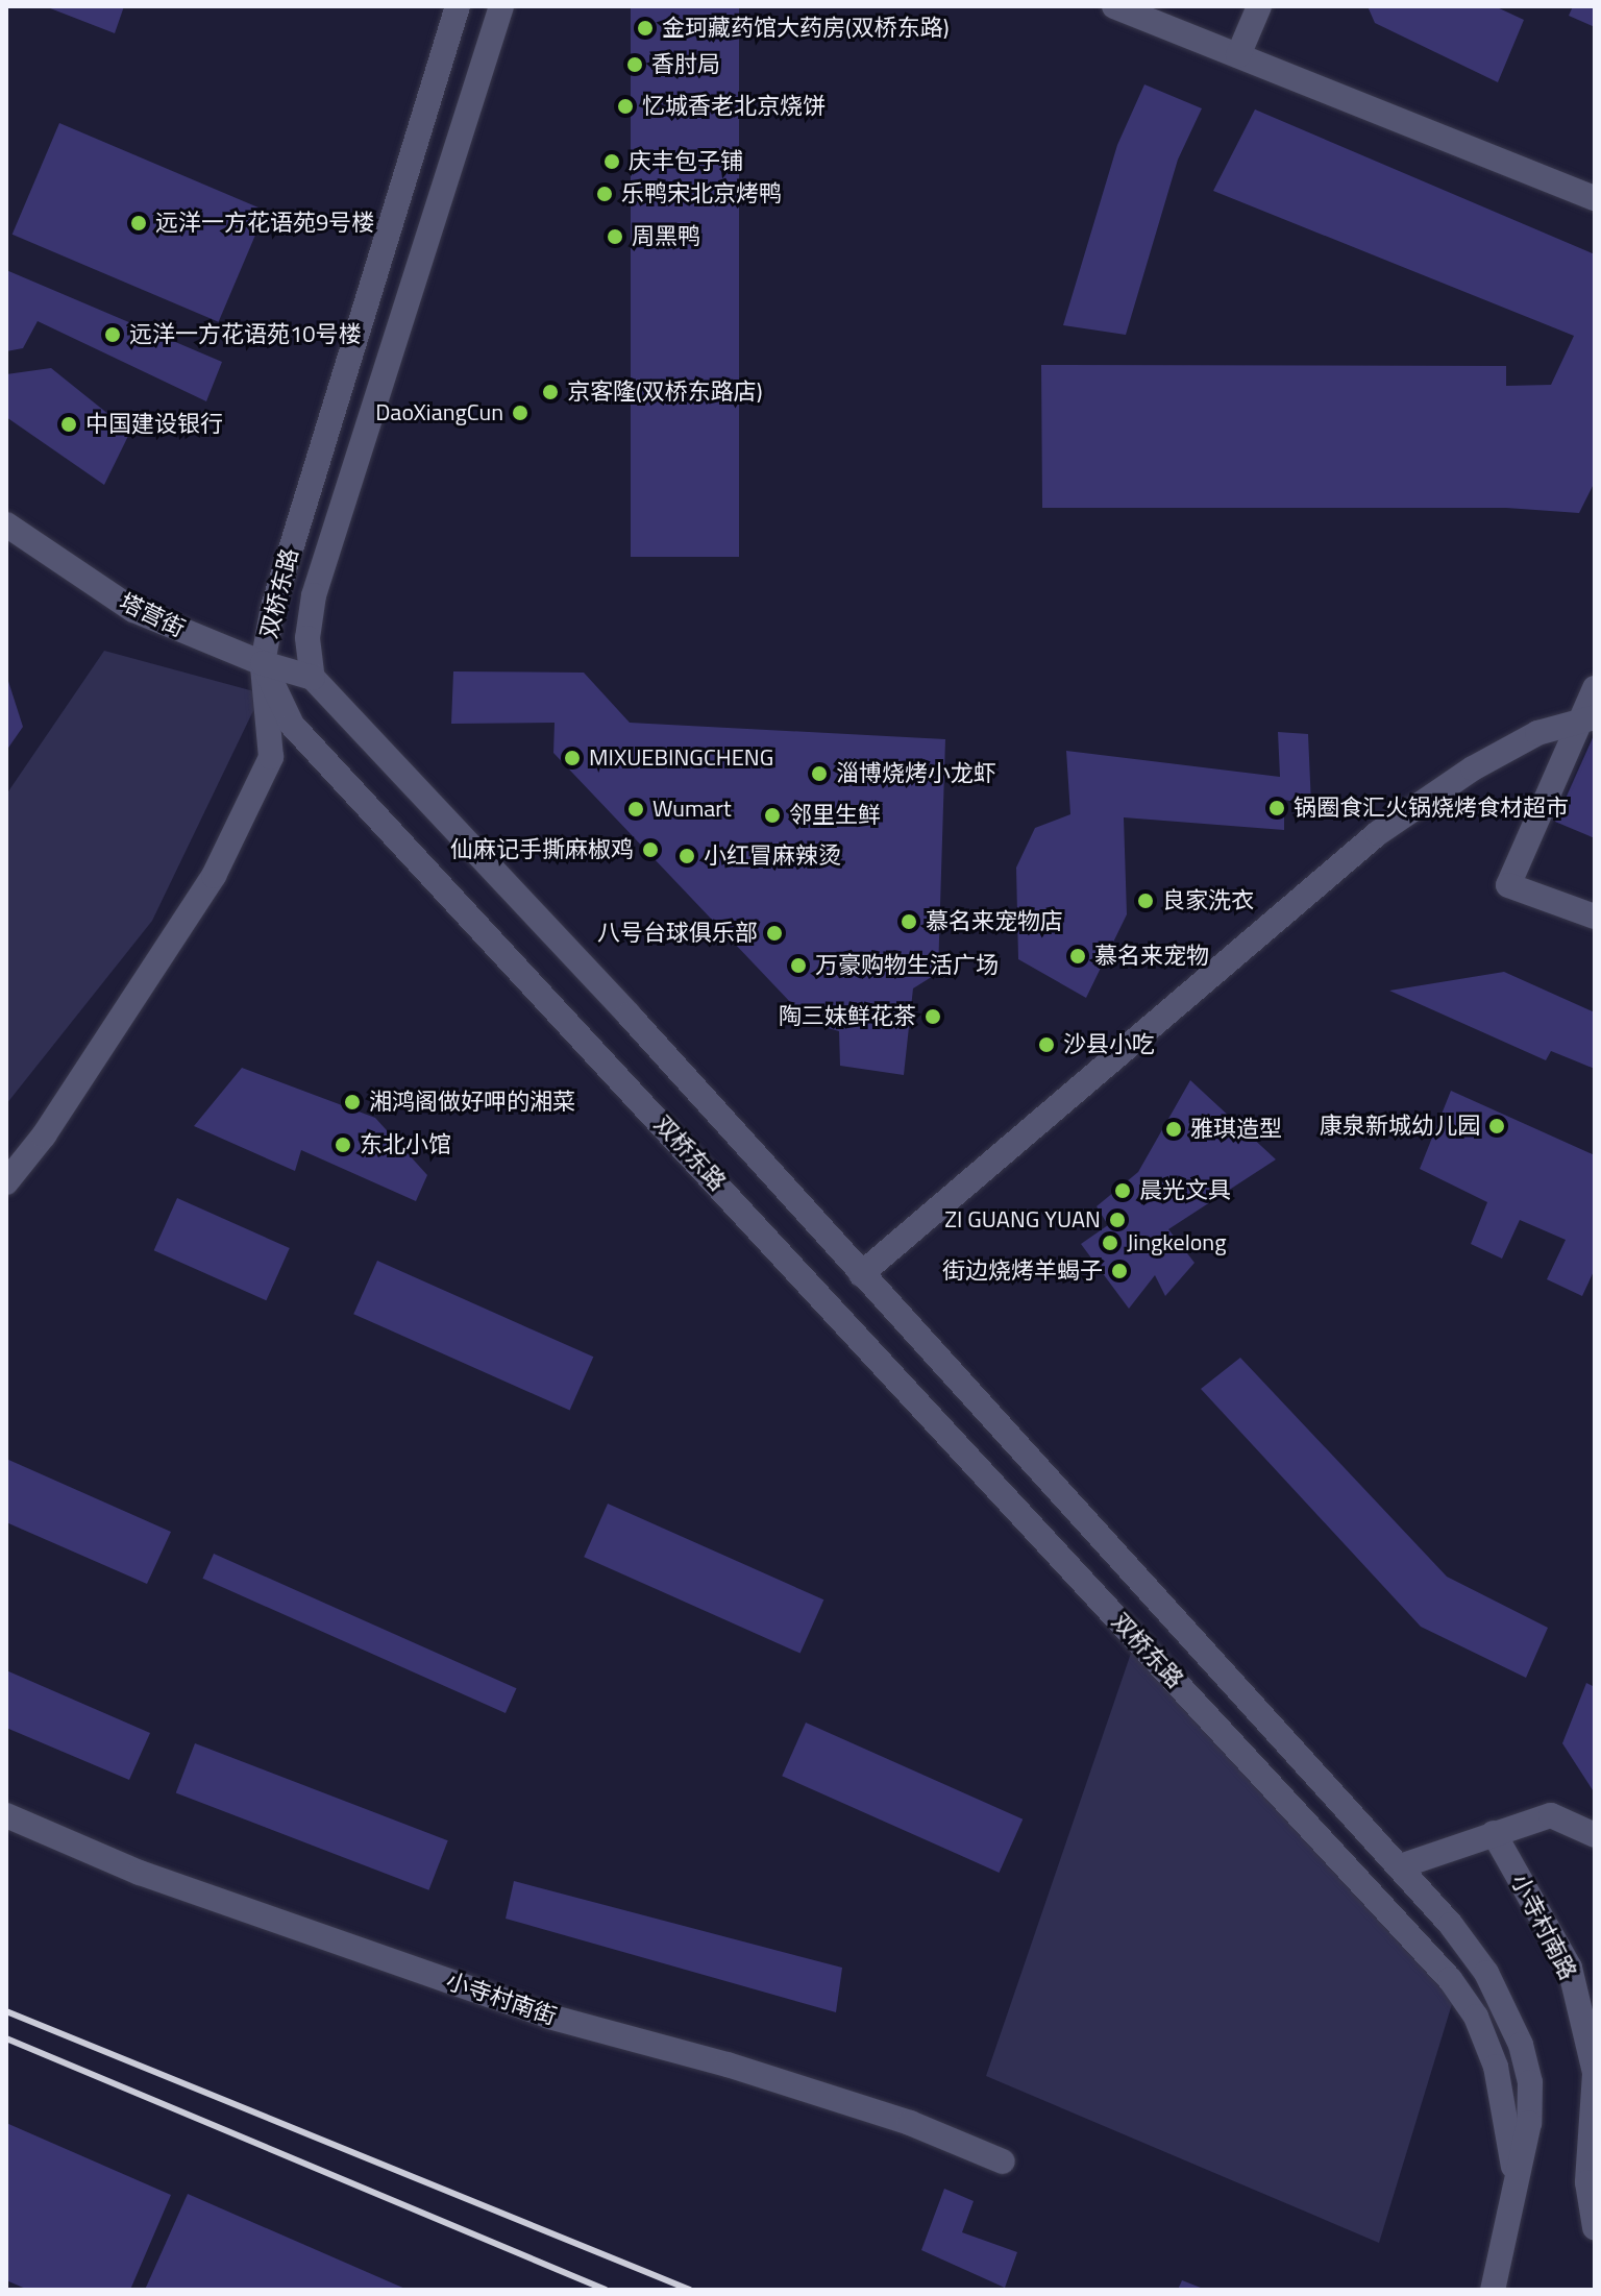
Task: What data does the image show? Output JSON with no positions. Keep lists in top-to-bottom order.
{
  "streets": {
    "street": [
      "双桥东路",
      "塔营街",
      "小寺村南路",
      "小寺村南街"
    ]
  },
  "crossings": [
    ["双桥东路", "塔营街"]
  ],
  "places": [
    "金珂藏药馆大药房(双桥东路)",
    "香肘局",
    "忆城香老北京烧饼",
    "庆丰包子铺",
    "乐鸭宋北京烤鸭",
    "远洋一方花语苑9号楼",
    "周黑鸭",
    "远洋一方花语苑10号楼",
    "京客隆(双桥东路店)",
    "DaoXiangCun",
    "中国建设银行",
    "MIXUEBINGCHENG",
    "淄博烧烤小龙虾",
    "锅圈食汇火锅烧烤食材超市",
    "Wumart",
    "邻里生鲜",
    "仙麻记手撕麻椒鸡",
    "小红冒麻辣烫",
    "良家洗衣",
    "慕名来宠物店",
    "八号台球俱乐部",
    "慕名来宠物",
    "万豪购物生活广场",
    "陶三妹鲜花茶",
    "沙县小吃",
    "湘鸿阁做好呷的湘菜",
    "康泉新城幼儿园",
    "雅琪造型",
    "东北小馆",
    "晨光文具",
    "ZI GUANG YUAN",
    "Jingkelong",
    "街边烧烤羊蝎子"
  ]
}
